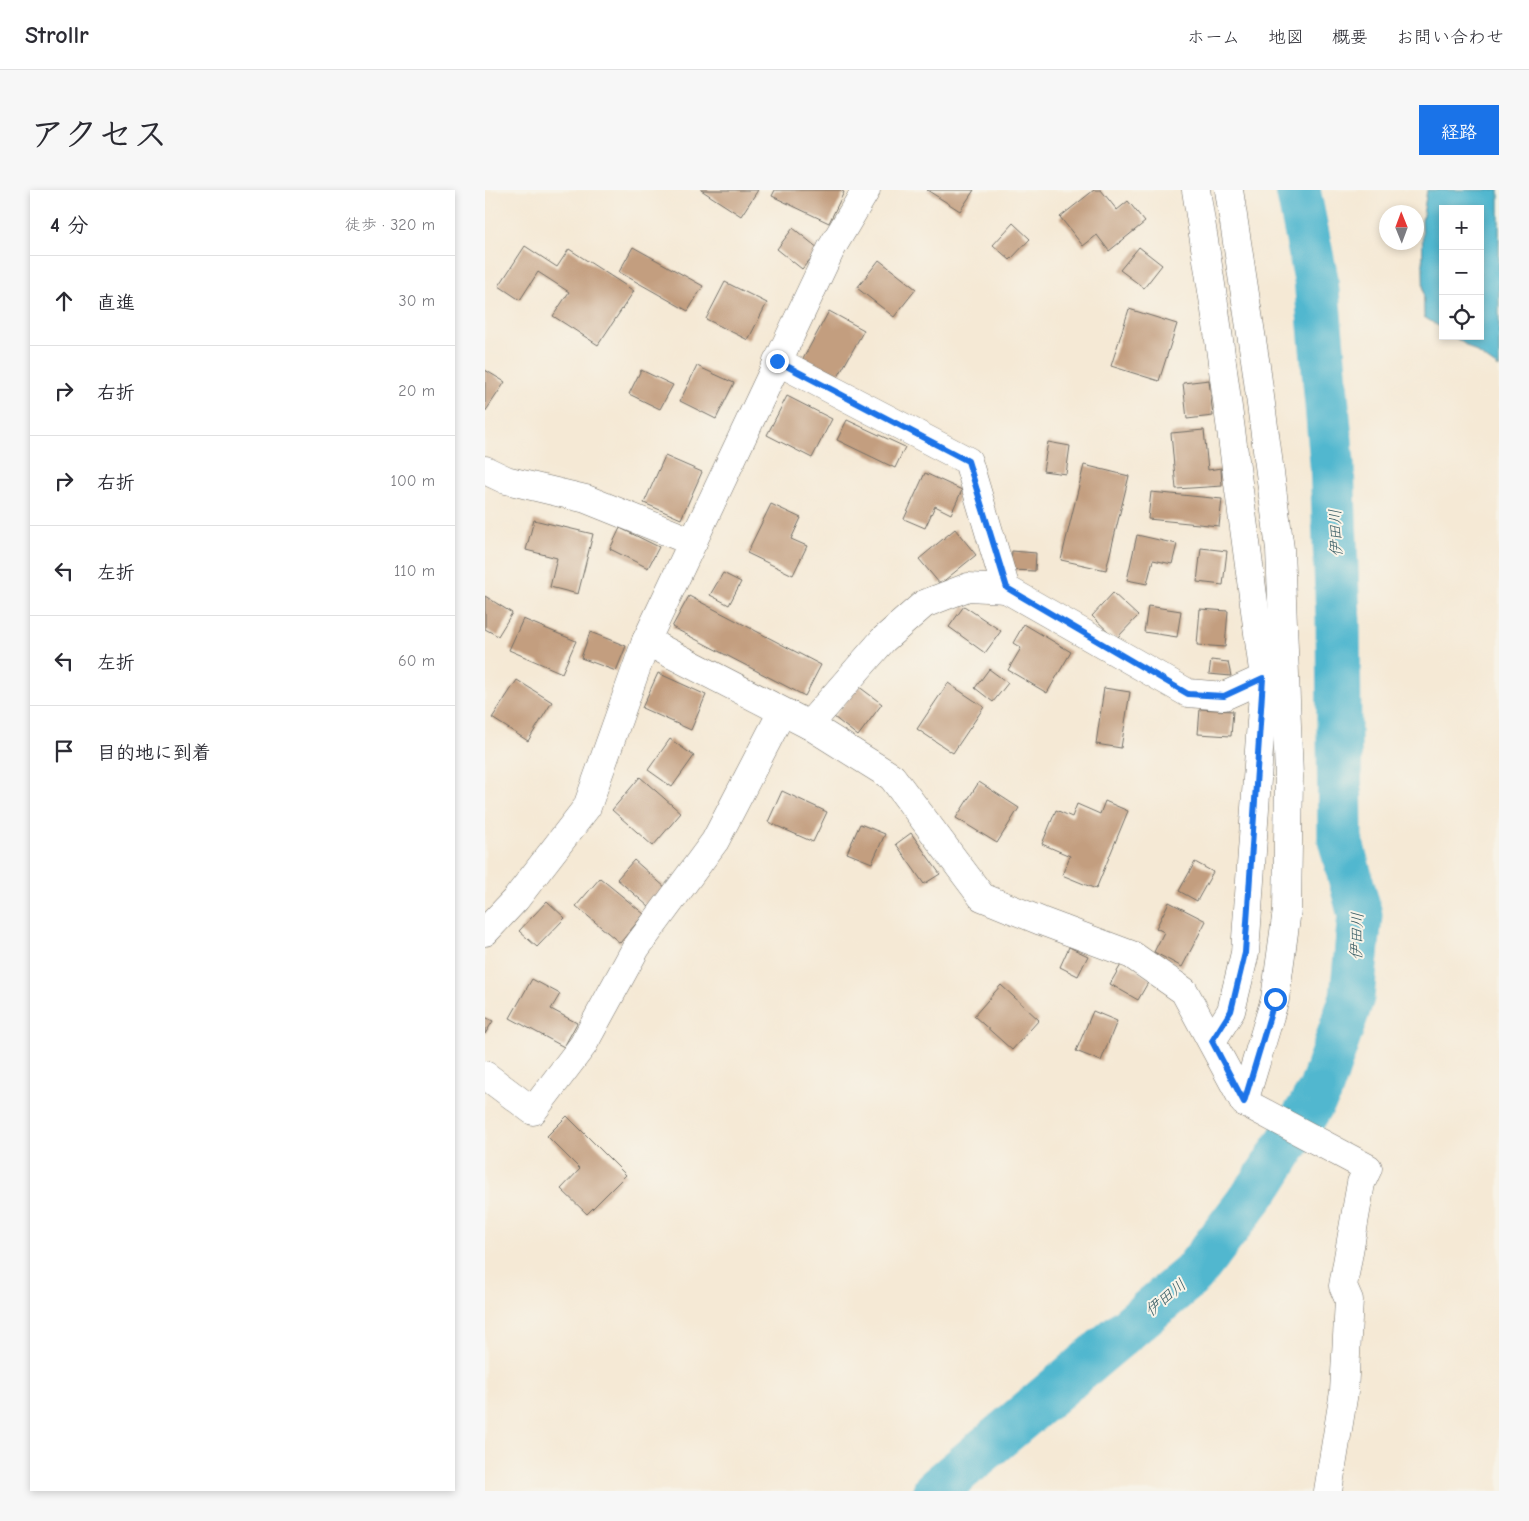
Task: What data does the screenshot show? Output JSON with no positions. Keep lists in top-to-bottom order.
{
  "water": ["伊田川"],
  "north": "top",
  "page": {
    "header": "Strollr",
    "nav": [
      "ホーム",
      "地図",
      "概要",
      "お問い合わせ"
    ],
    "title": "アクセス",
    "buttons": "経路",
    "heading": ["4 分", "徒歩 · 320 m"],
    "map_buttons": ["+", "−"],
    "list": [
      ["直進", "30 m"],
      ["右折", "20 m"],
      ["右折", "100 m"],
      ["左折", "110 m"],
      ["左折", "60 m"],
      "目的地に到着"
    ]
  }
}
